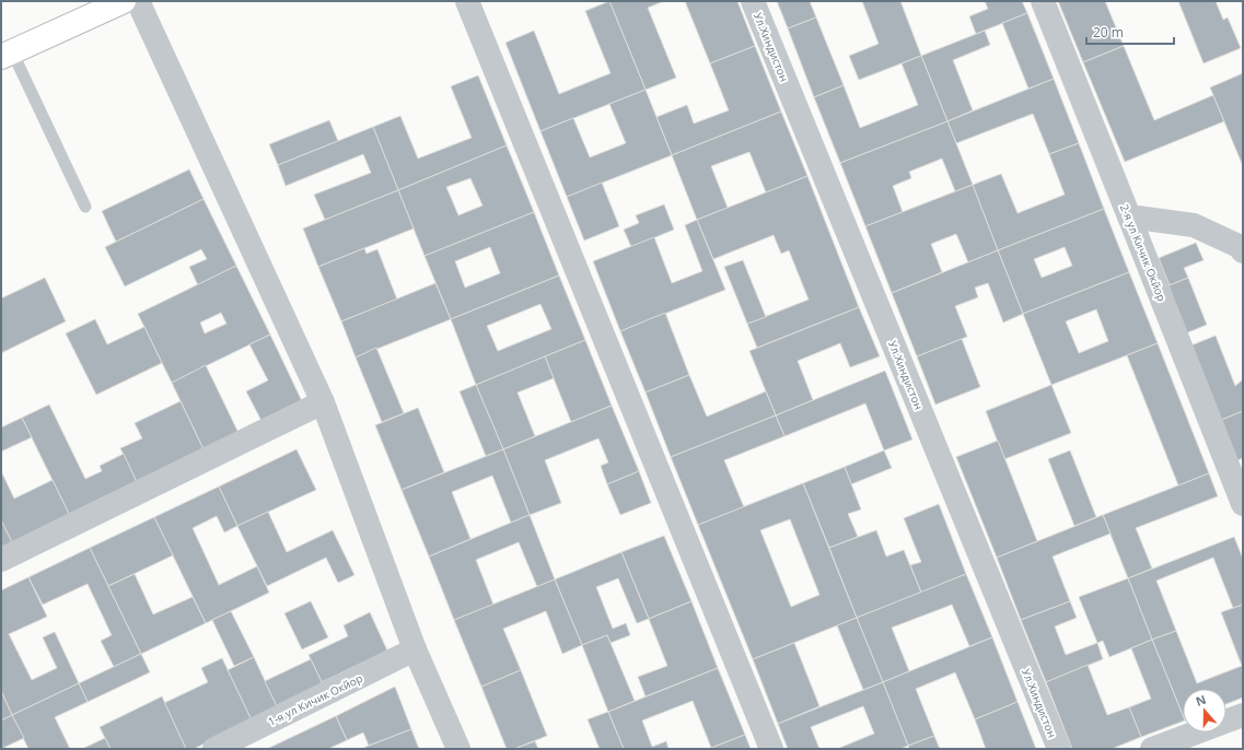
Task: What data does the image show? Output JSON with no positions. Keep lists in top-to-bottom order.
{
  "streets": {
    "street": ["Ул.Хиндистон", "2-я ул Кичик Окйор", "1-я ул Кичик Окйор"]
  },
  "scale_bar": "20 m",
  "north": "top"
}
